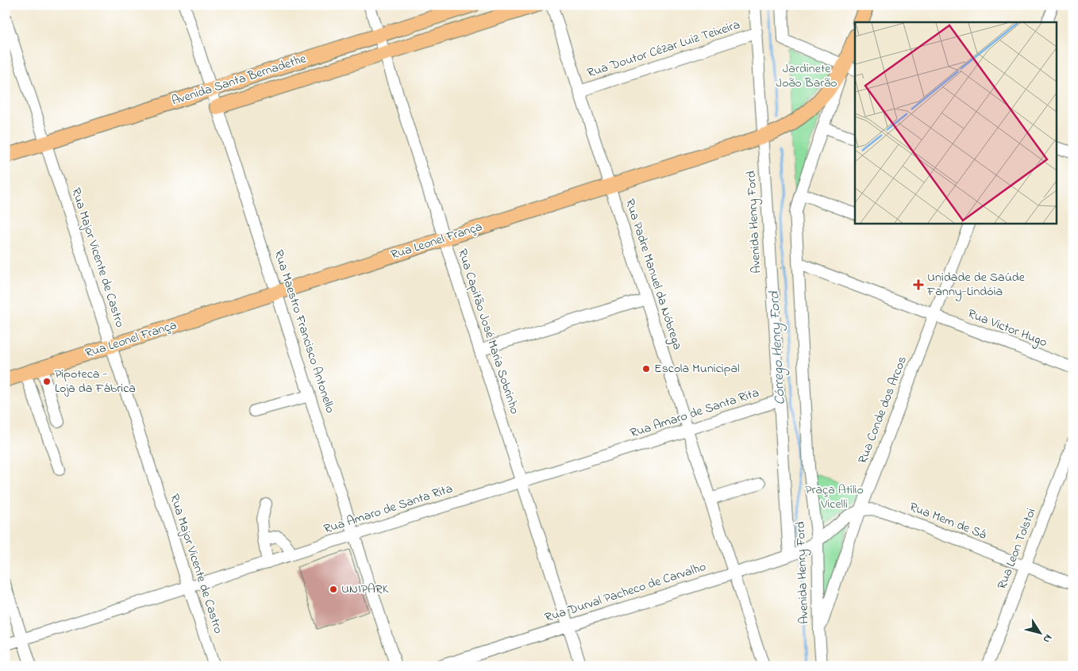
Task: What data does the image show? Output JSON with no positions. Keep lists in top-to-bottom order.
{
  "streets": {
    "main road": ["Avenida Santa Bernadethe", "Rua Leonel França"],
    "street": [
      "Rua Doutor Cézar Luiz Teixeira",
      "Avenida Henry Ford",
      "Rua Major Vicente de Castro",
      "Rua Padre Manuel da Nóbrega",
      "Rua Victor Hugo",
      "Rua Maestro Francisco Antonello",
      "Rua Capitão José Maria Sobrinho",
      "Rua Conde dos Arcos",
      "Rua Amaro de Santa Rita",
      "Rua Mem de Sá",
      "Rua Leon Tolstoi",
      "Rua Durval Pacheco de Carvalho"
    ]
  },
  "crossings": [
    ["Rua Doutor Cézar Luiz Teixeira", "Avenida Henry Ford"],
    ["Rua Doutor Cézar Luiz Teixeira", "Rua Padre Manuel da Nóbrega"],
    ["Avenida Santa Bernadethe", "Rua Major Vicente de Castro"],
    ["Avenida Santa Bernadethe", "Rua Maestro Francisco Antonello"],
    ["Avenida Santa Bernadethe", "Rua Capitão José Maria Sobrinho"],
    ["Avenida Henry Ford", "Rua Leonel França"],
    ["Avenida Henry Ford", "Rua Victor Hugo"],
    ["Avenida Henry Ford", "Rua Conde dos Arcos"],
    ["Avenida Henry Ford", "Rua Amaro de Santa Rita"],
    ["Avenida Henry Ford", "Rua Durval Pacheco de Carvalho"],
    ["Rua Leonel França", "Rua Major Vicente de Castro"],
    ["Rua Leonel França", "Rua Padre Manuel da Nóbrega"],
    ["Rua Leonel França", "Rua Maestro Francisco Antonello"],
    ["Rua Leonel França", "Rua Capitão José Maria Sobrinho"],
    ["Rua Major Vicente de Castro", "Rua Amaro de Santa Rita"],
    ["Rua Padre Manuel da Nóbrega", "Rua Amaro de Santa Rita"],
    ["Rua Padre Manuel da Nóbrega", "Rua Durval Pacheco de Carvalho"],
    ["Rua Victor Hugo", "Rua Conde dos Arcos"],
    ["Rua Maestro Francisco Antonello", "Rua Amaro de Santa Rita"],
    ["Rua Capitão José Maria Sobrinho", "Rua Amaro de Santa Rita"],
    ["Rua Capitão José Maria Sobrinho", "Rua Durval Pacheco de Carvalho"],
    ["Rua Conde dos Arcos", "Rua Mem de Sá"],
    ["Rua Mem de Sá", "Rua Leon Tolstoi"]
  ],
  "water": ["Córrego Henry Ford"],
  "parks": ["Jardinete João Barão", "Praça Atílio Vicelli"],
  "places": {
    "health": ["Unidade de Saúde Fanny-Lindóia"],
    "other": ["Escola Municipal", "Pipoteca - Loja da Fábrica", "UNIPARK"]
  },
  "north": "bottom right"
}
